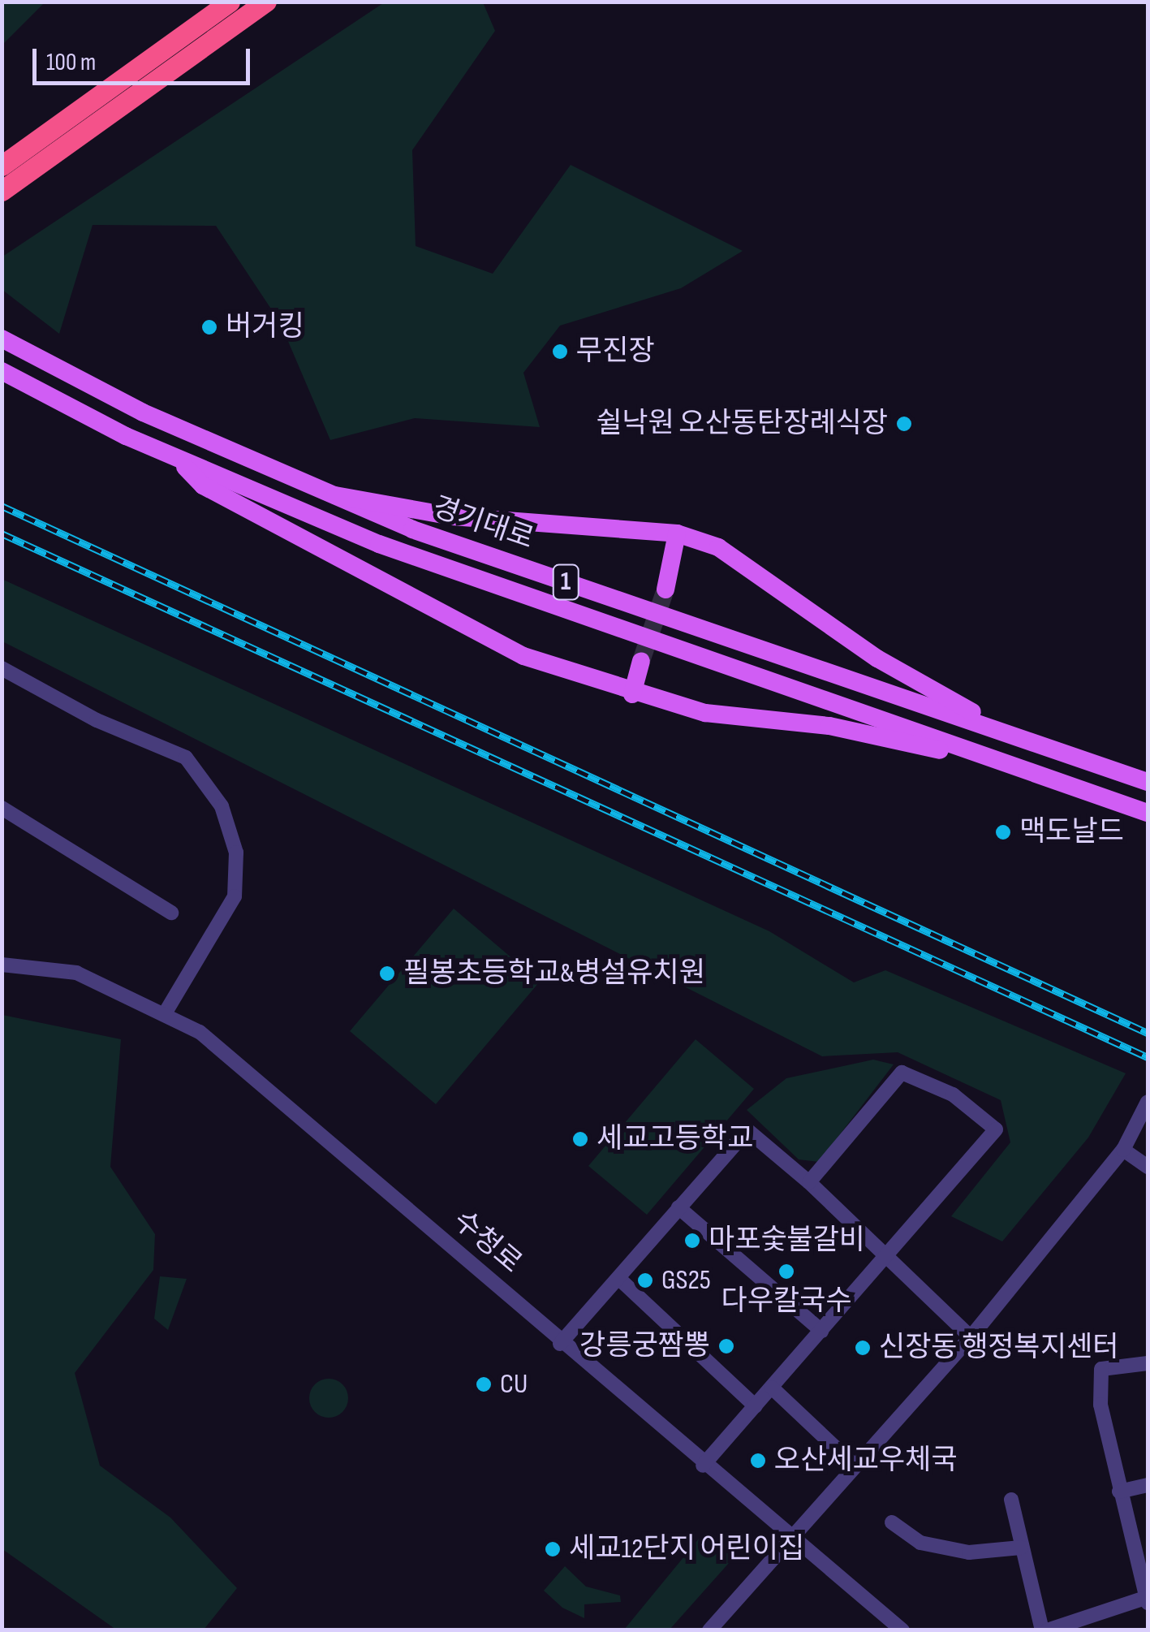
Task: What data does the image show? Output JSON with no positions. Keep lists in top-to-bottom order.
{
  "streets": {
    "main road": ["경기대로", "1"],
    "street": ["수청로"]
  },
  "places": [
    "버거킹",
    "무진장",
    "쉴낙원 오산동탄장례식장",
    "맥도날드",
    "필봉초등학교&병설유치원",
    "세교고등학교",
    "마포숯불갈비",
    "다우칼국수",
    "GS25",
    "강릉궁짬뽕",
    "신장동 행정복지센터",
    "CU",
    "오산세교우체국",
    "세교12단지 어린이집"
  ],
  "scale_bar": "100 m"
}
